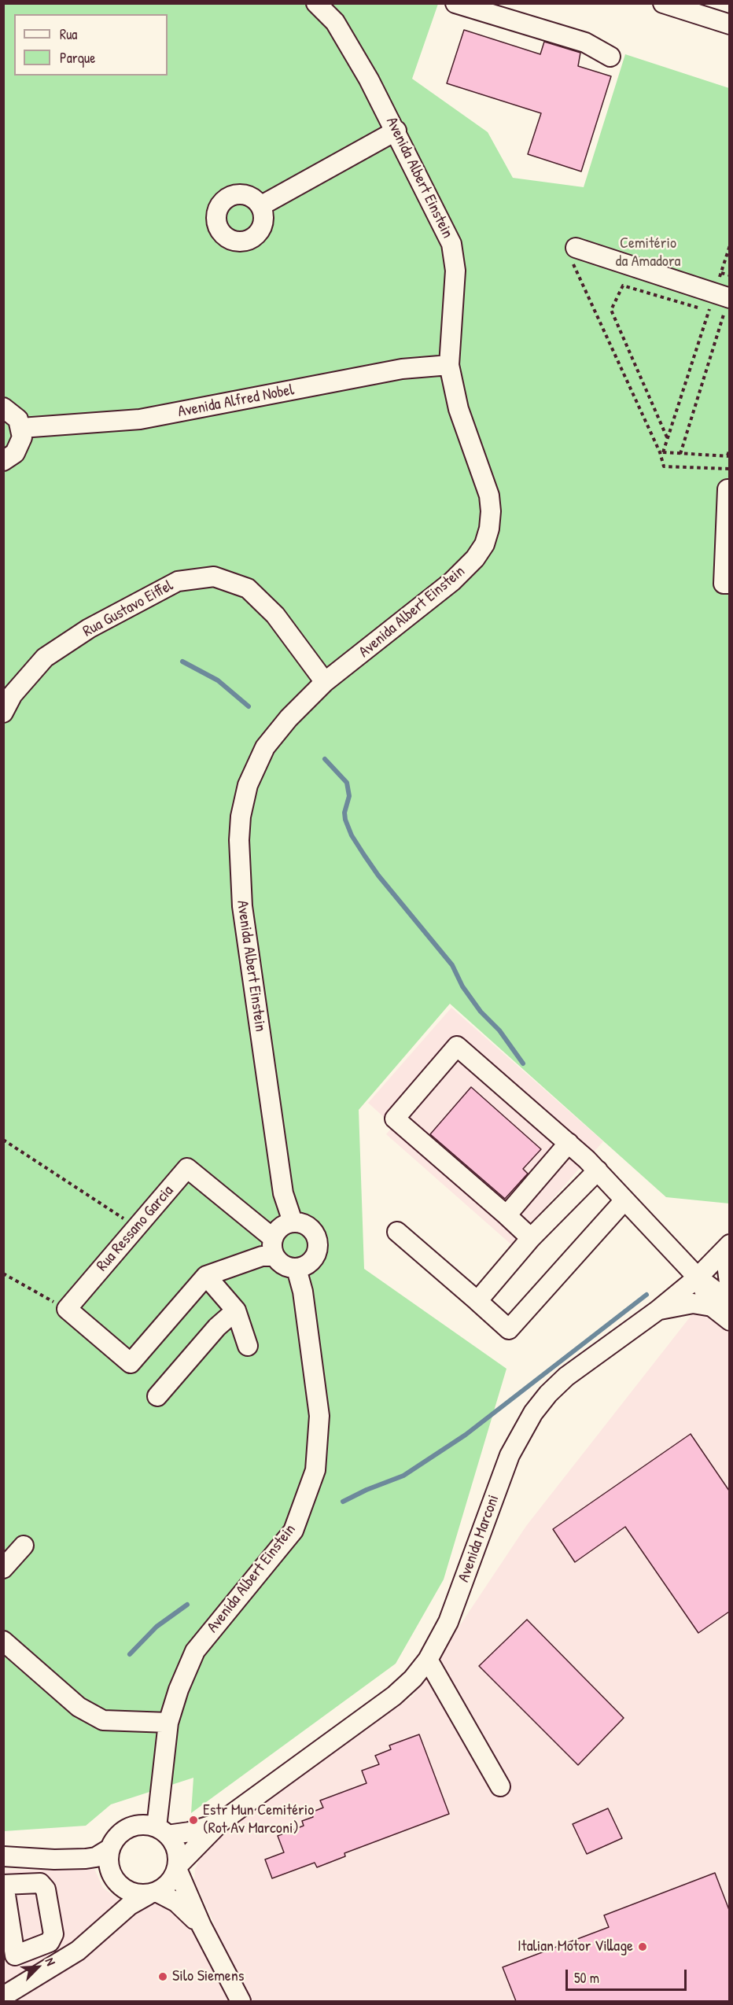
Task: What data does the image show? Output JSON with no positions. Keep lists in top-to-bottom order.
{
  "streets": {
    "street": [
      "Avenida Albert Einstein",
      "Avenida Alfred Nobel",
      "Rua Gustavo Eiffel",
      "Rua Ressano Garcia",
      "Avenida Marconi"
    ]
  },
  "crossings": [
    ["Avenida Albert Einstein", "Avenida Alfred Nobel"],
    ["Avenida Albert Einstein", "Rua Gustavo Eiffel"],
    ["Avenida Albert Einstein", "Rua Ressano Garcia"],
    ["Avenida Albert Einstein", "Avenida Marconi"]
  ],
  "parks": ["Cemitério da Amadora"],
  "places": ["Estr Mun Cemitério (Rot Av Marconi)", "Italian Motor Village", "Silo Siemens"],
  "legend": ["Rua", "Parque"],
  "scale_bar": "50 m",
  "north": "top right"
}
